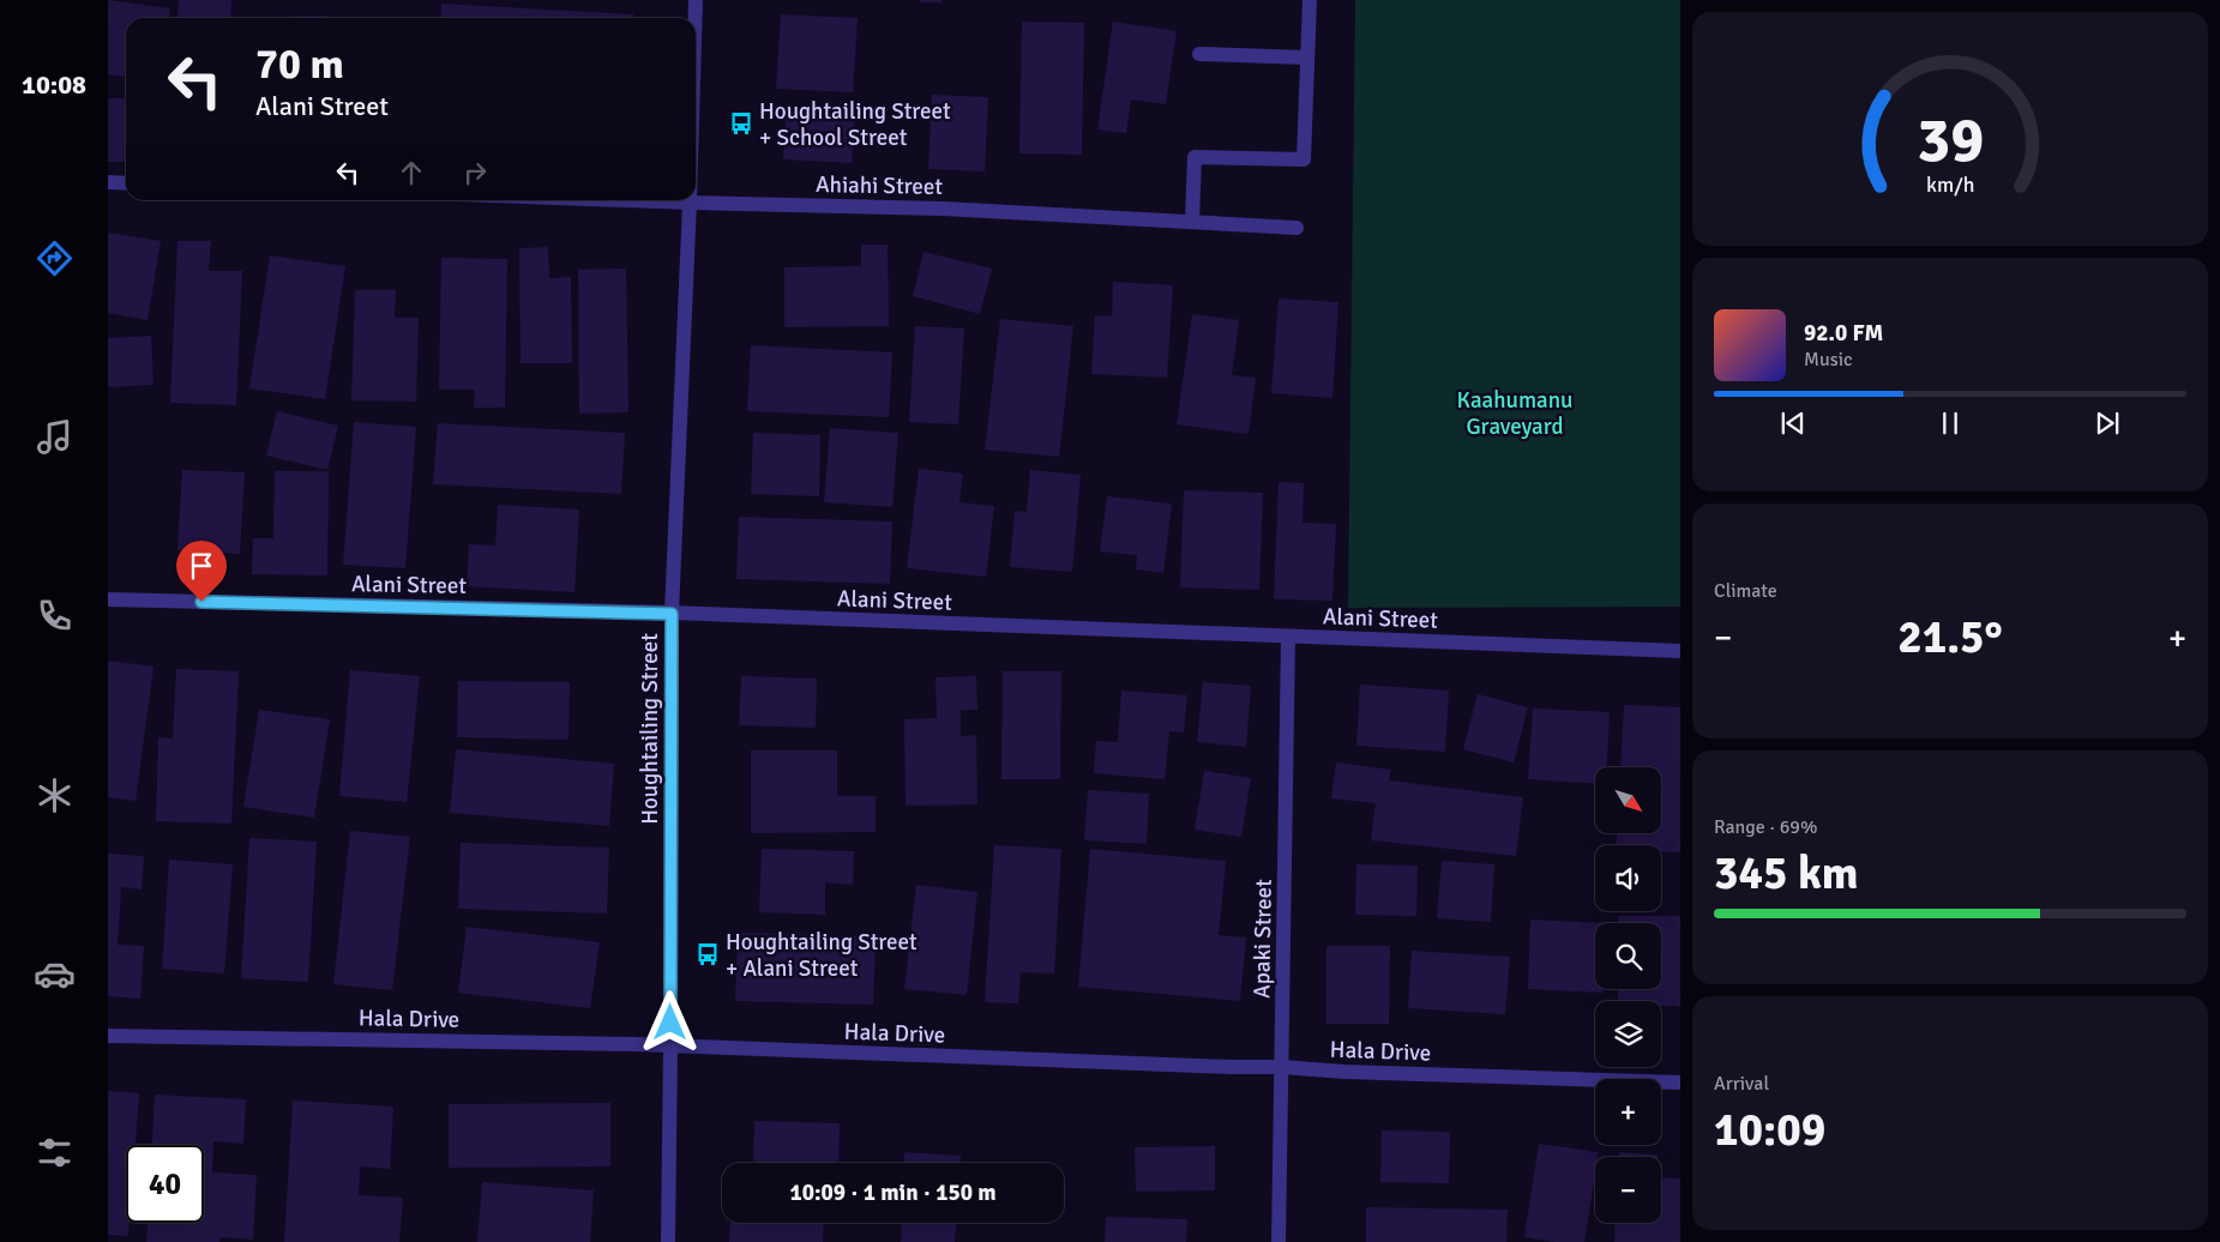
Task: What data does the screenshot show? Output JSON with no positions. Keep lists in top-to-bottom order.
{
  "streets": {
    "street": [
      "Ahiahi Street",
      "Alani Street",
      "Houghtailing Street",
      "Apaki Street",
      "Hala Drive"
    ]
  },
  "crossings": [
    ["Ahiahi Street", "Houghtailing Street"],
    ["Alani Street", "Houghtailing Street"],
    ["Alani Street", "Apaki Street"],
    ["Houghtailing Street", "Hala Drive"],
    ["Apaki Street", "Hala Drive"]
  ],
  "parks": ["Kaahumanu Graveyard"],
  "places": {
    "bus stop": ["Houghtailing Street + School Street", "Houghtailing Street + Alani Street"]
  },
  "north": "bottom right",
  "page": {
    "tabs": "10:08",
    "turn": ["70 m", "Alani Street"],
    "song": ["92.0 FM", "Music"],
    "tile": [
      "Climate",
      ["Range · 69%", "345 km"],
      ["Arrival", "10:09"]
    ],
    "heat": ["−", "21.5°", "+"],
    "map_buttons": ["+", "−"],
    "limit": "40",
    "trip": "10:09 · 1 min · 150 m",
    "gauge": ["39", "km/h"]
  }
}
